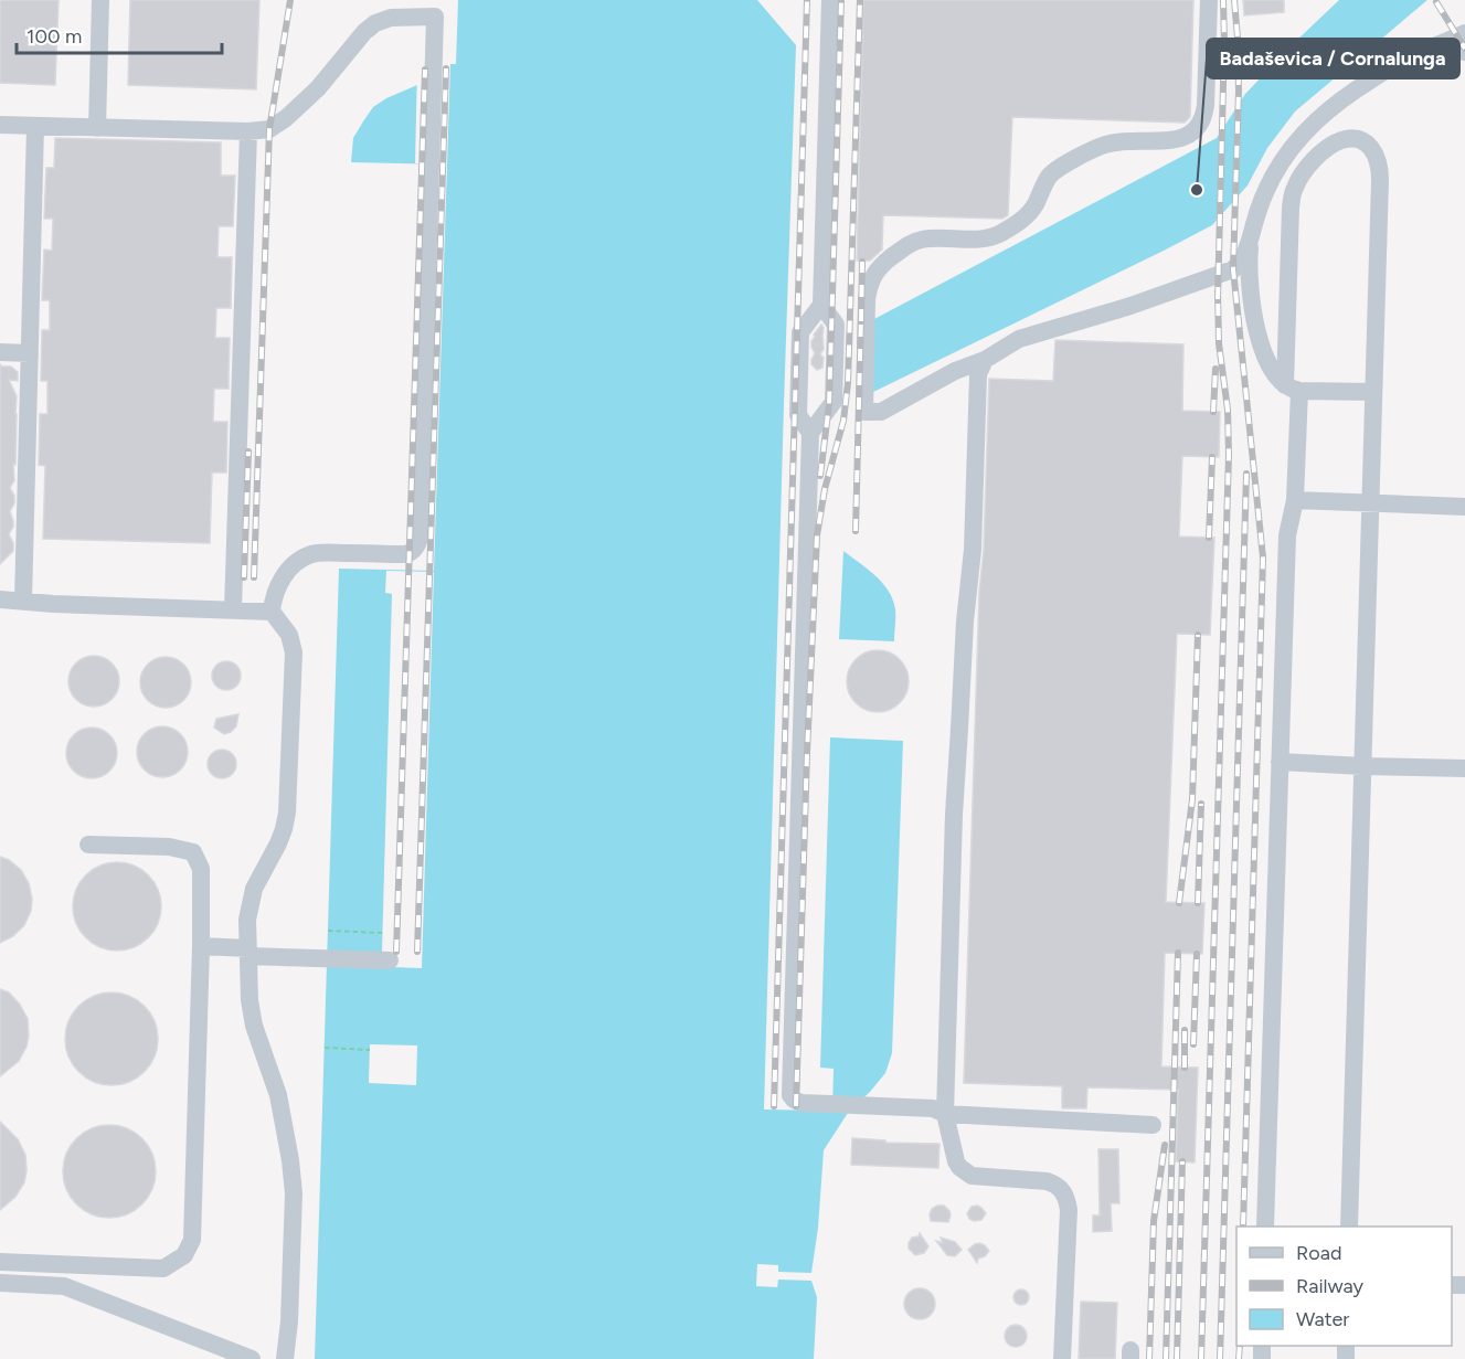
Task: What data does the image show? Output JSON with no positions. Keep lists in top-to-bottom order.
{
  "places": ["Badaševica / Cornalunga"],
  "legend": ["Road", "Railway", "Water"],
  "scale_bar": "100 m"
}
